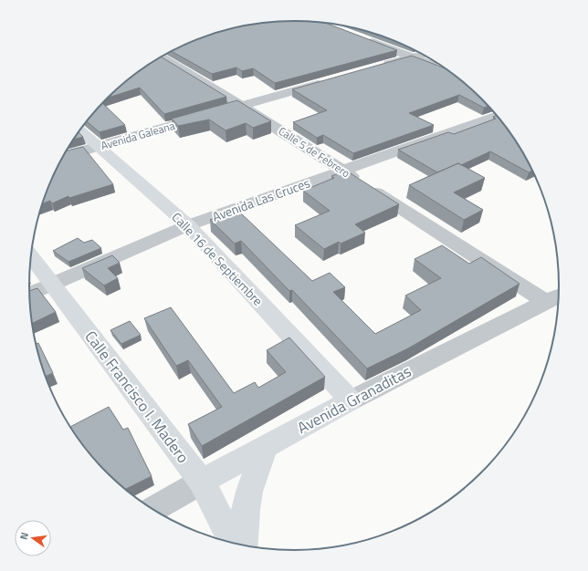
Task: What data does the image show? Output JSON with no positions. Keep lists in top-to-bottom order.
{
  "streets": {
    "main road": ["Calle 16 de Septiembre", "Calle Francisco I. Madero", "Avenida Granaditas"],
    "street": ["Avenida Galeana", "Calle 5 de Febrero", "Avenida Las Cruces"]
  },
  "crossings": [
    ["Avenida Galeana", "Calle 5 de Febrero"],
    ["Avenida Galeana", "Calle 16 de Septiembre"],
    ["Calle 5 de Febrero", "Avenida Las Cruces"],
    ["Calle 5 de Febrero", "Avenida Granaditas"],
    ["Avenida Las Cruces", "Calle 16 de Septiembre"],
    ["Avenida Las Cruces", "Calle Francisco I. Madero"],
    ["Calle 16 de Septiembre", "Avenida Granaditas"],
    ["Calle Francisco I. Madero", "Avenida Granaditas"]
  ],
  "north": "left"
}
